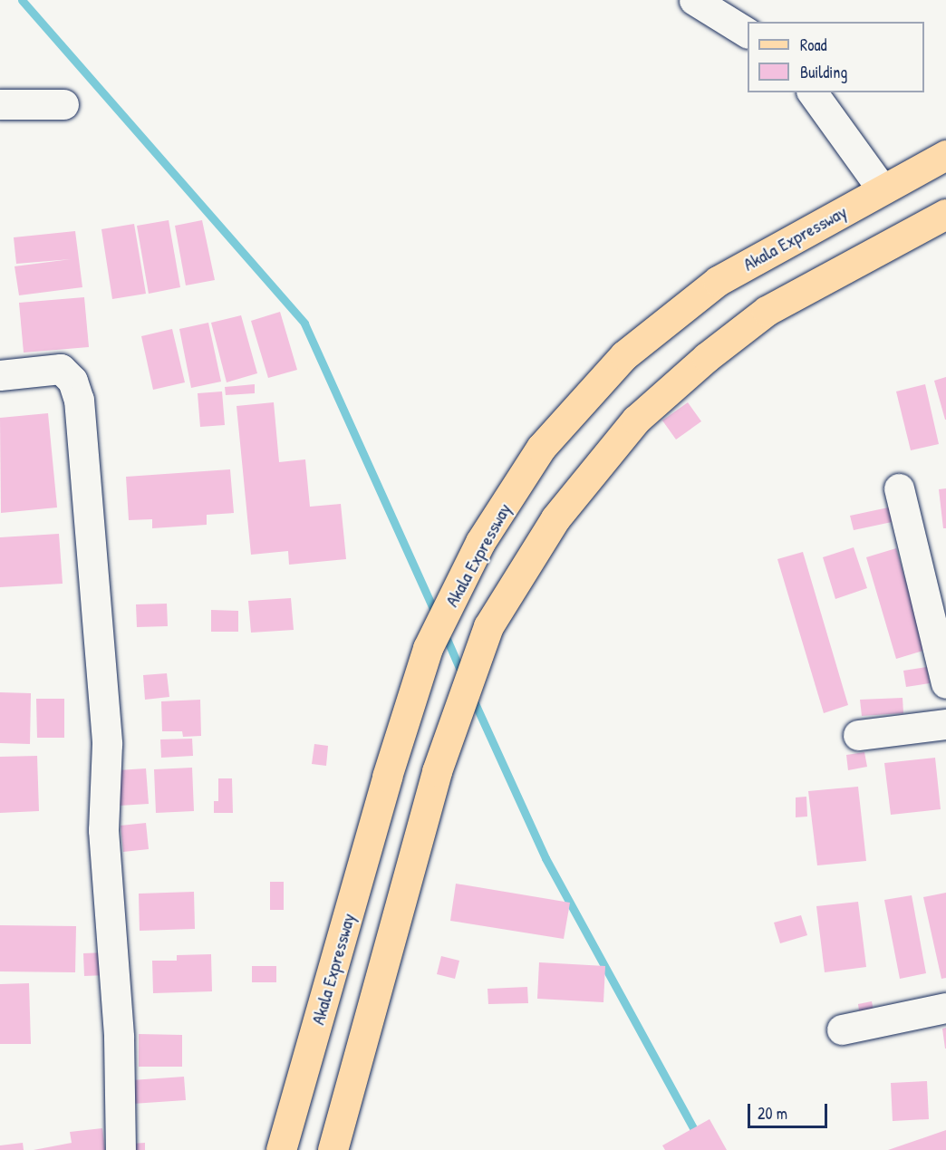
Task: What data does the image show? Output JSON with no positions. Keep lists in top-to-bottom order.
{
  "streets": {
    "main road": ["Akala Expressway"]
  },
  "legend": ["Road", "Building"],
  "scale_bar": "20 m"
}
